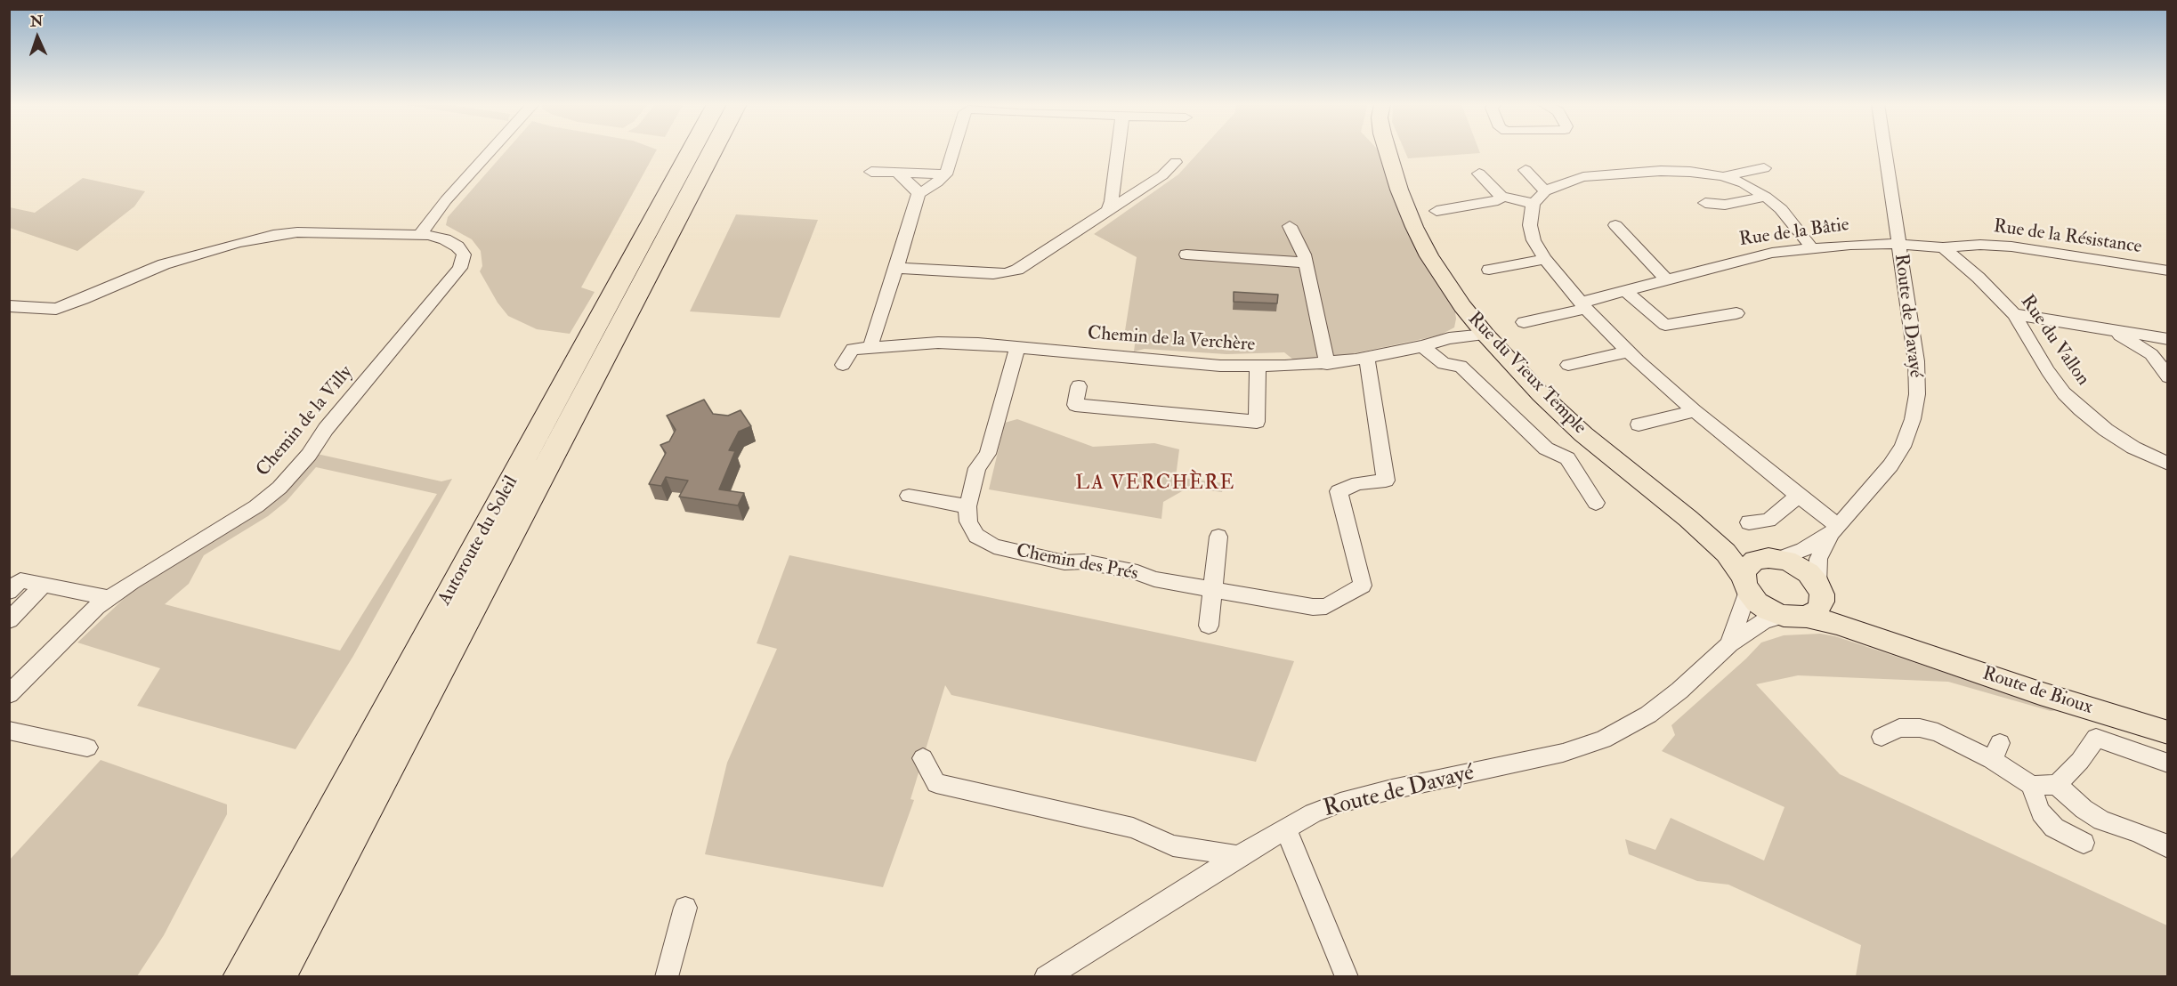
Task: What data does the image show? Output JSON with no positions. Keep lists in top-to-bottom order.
{
  "streets": {
    "highway": ["Autoroute du Soleil"],
    "main road": ["Rue du Vieux Temple", "Route de Bioux"],
    "street": [
      "Rue de la Bâtie",
      "Rue de la Résistance",
      "Route de Davayé",
      "Chemin de la Verchère",
      "Rue du Vallon",
      "Chemin de la Villy",
      "Chemin des Prés"
    ]
  },
  "crossings": [
    ["Rue de la Bâtie", "Rue de la Résistance"],
    ["Rue de la Bâtie", "Route de Davayé"],
    ["Rue de la Résistance", "Route de Davayé"],
    ["Rue de la Résistance", "Rue du Vallon"],
    ["Route de Davayé", "Rue du Vieux Temple"],
    ["Route de Davayé", "Route de Bioux"],
    ["Chemin de la Verchère", "Rue du Vieux Temple"],
    ["Chemin de la Verchère", "Chemin des Prés"],
    ["Rue du Vieux Temple", "Route de Bioux"]
  ],
  "districts": ["LA VERCHÈRE"],
  "north": "top"
}
